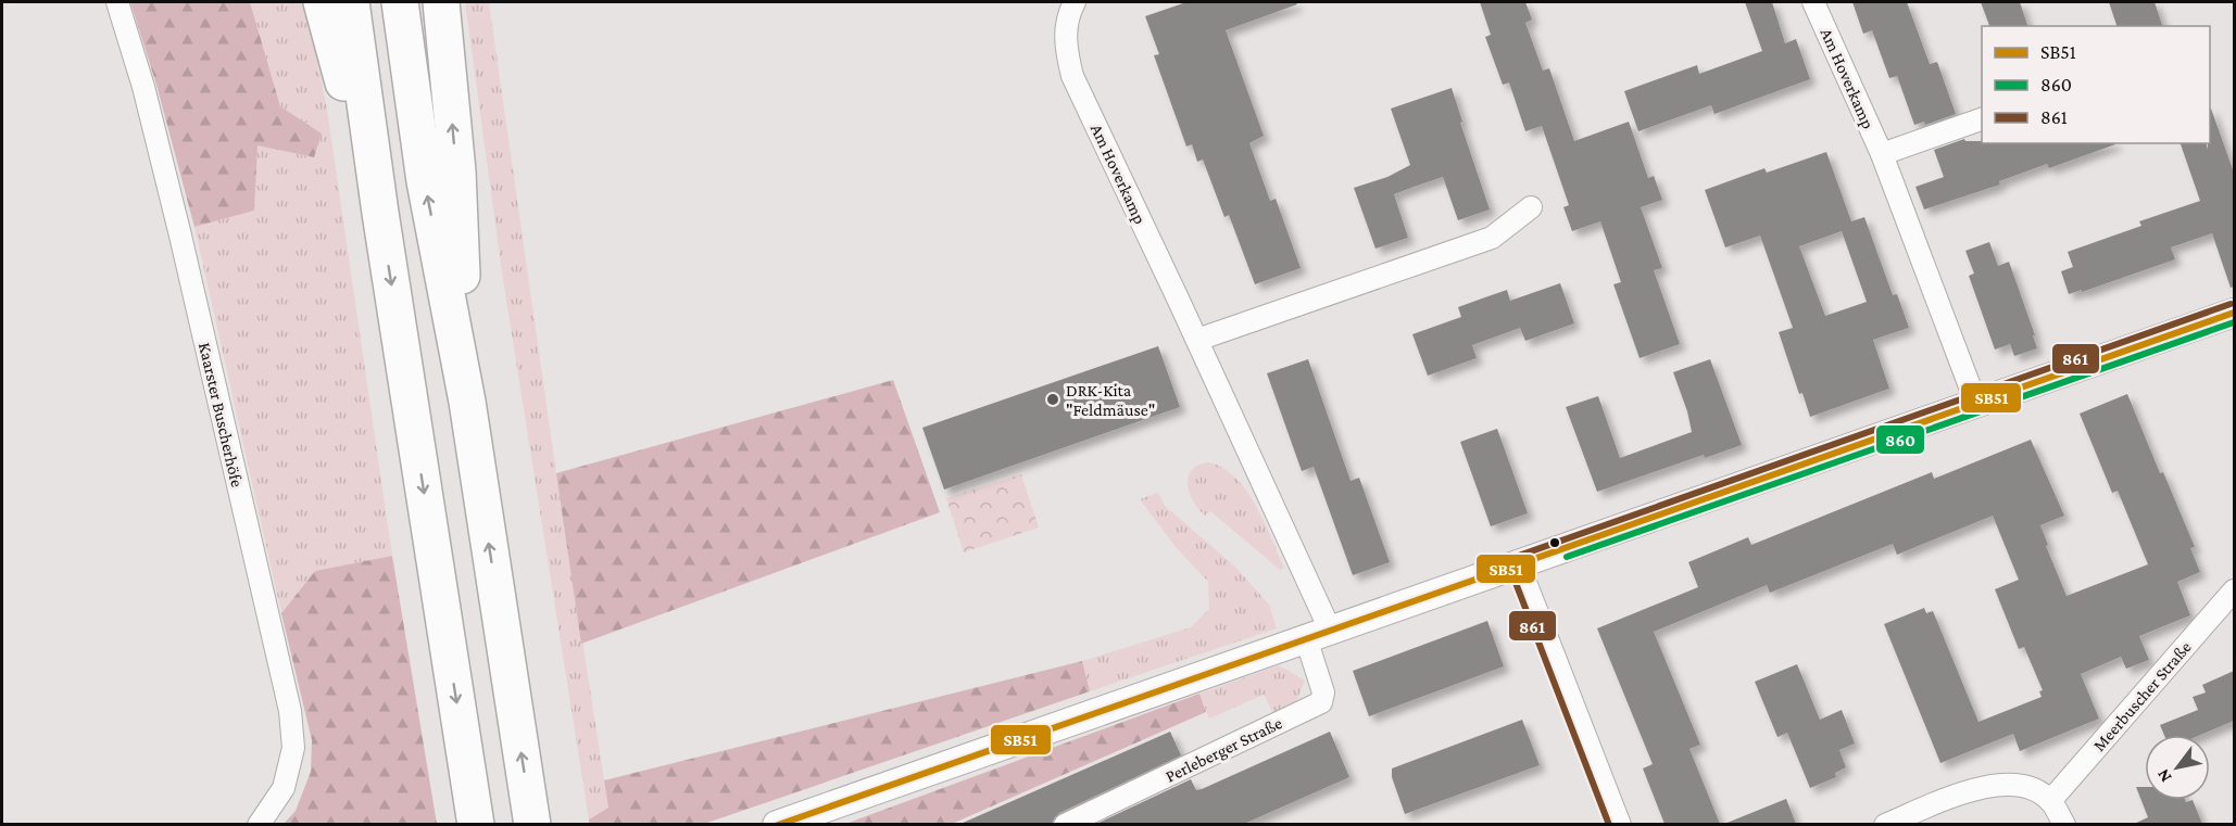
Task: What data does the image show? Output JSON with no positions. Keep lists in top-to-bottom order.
{
  "streets": {
    "street": [
      "Am Hoverkamp",
      "Kaarster Buscherhöfe",
      "Meerbuscher Straße",
      "Perleberger Straße"
    ]
  },
  "crossings": [
    ["Am Hoverkamp", "Perleberger Straße"]
  ],
  "places": ["DRK-Kita \"Feldmäuse\""],
  "lines": ["transit line 861", "transit line SB51", "transit line 860"],
  "legend": ["SB51", "860", "861"],
  "north": "bottom left"
}
